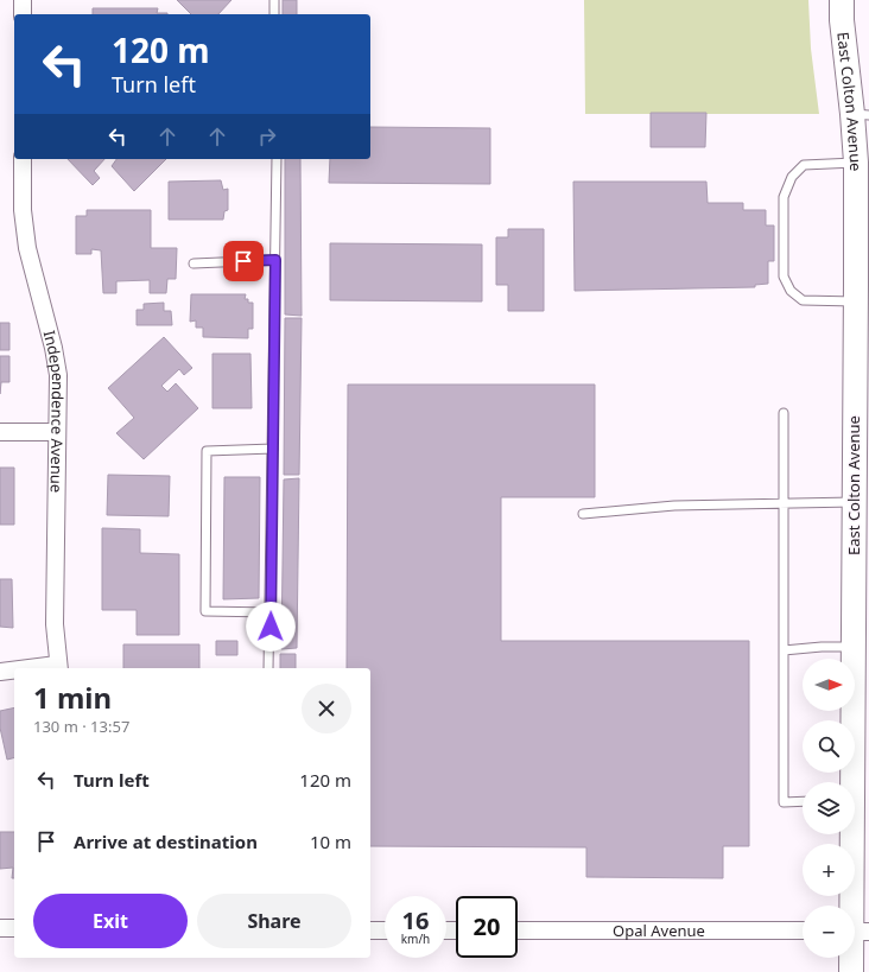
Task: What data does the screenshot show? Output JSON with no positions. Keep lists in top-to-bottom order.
{
  "streets": {
    "street": ["East Colton Avenue", "Independence Avenue", "Opal Avenue"]
  },
  "north": "right",
  "page": {
    "turn": ["120 m", "Turn left"],
    "map_buttons": ["+", "−"],
    "heading": ["1 min", "130 m · 13:57"],
    "list": [
      {
        "name": "Turn left",
        "value": "120 m"
      },
      {
        "name": "Arrive at destination",
        "value": "10 m"
      }
    ],
    "buttons": ["Exit", "Share"],
    "speed": "16 km/h",
    "limit": "20"
  }
}
